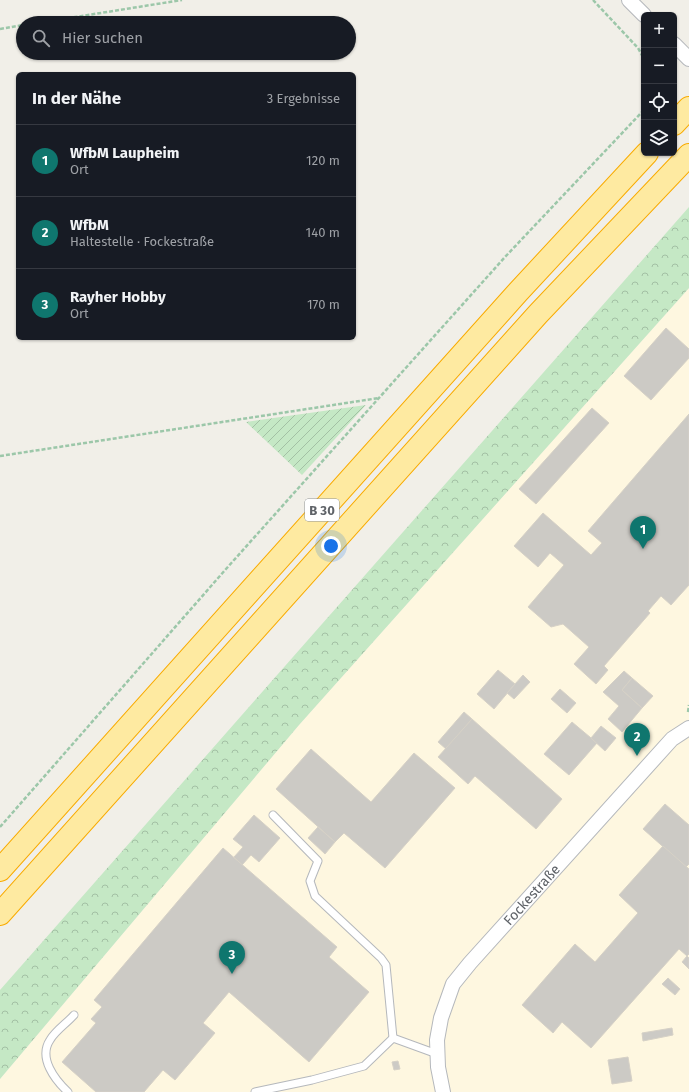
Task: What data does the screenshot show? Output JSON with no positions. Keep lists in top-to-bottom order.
{
  "streets": {
    "highway": ["B 30"],
    "street": ["Fockestraße"]
  },
  "page": {
    "map_buttons": ["+", "−"],
    "search": "Hier suchen",
    "heading": ["In der Nähe", "3 Ergebnisse"],
    "list": [
      {
        "mark": "1",
        "name": "WfbM Laupheim",
        "note": "Ort",
        "value": "120 m"
      },
      {
        "mark": "2",
        "name": "WfbM",
        "note": "Haltestelle · Fockestraße",
        "value": "140 m"
      },
      {
        "mark": "3",
        "name": "Rayher Hobby",
        "note": "Ort",
        "value": "170 m"
      }
    ],
    "pins": ["1", "2", "3"]
  }
}
